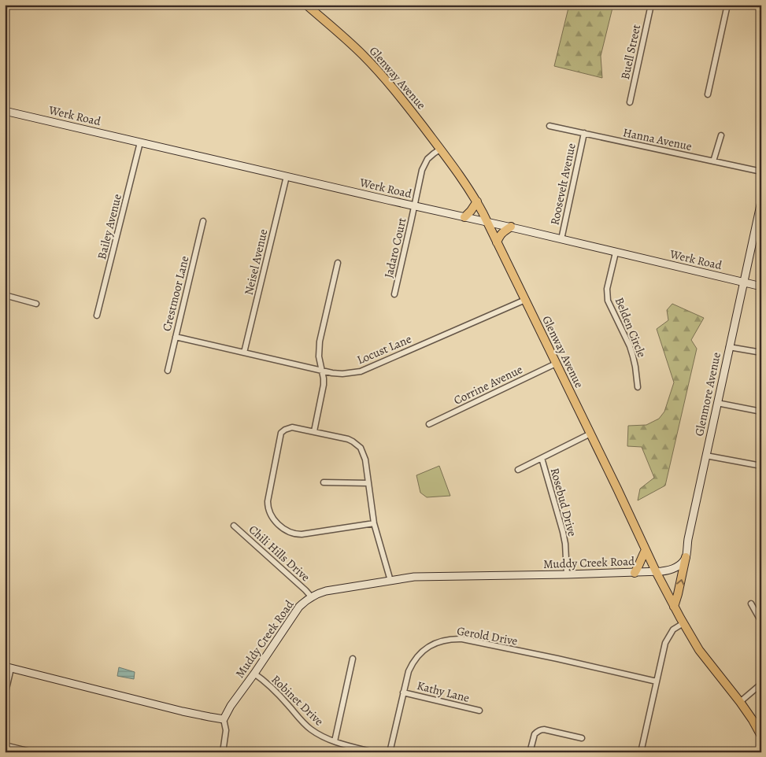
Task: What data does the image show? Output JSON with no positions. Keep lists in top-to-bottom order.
{
  "streets": {
    "main road": ["Glenway Avenue"],
    "street": [
      "Buell Street",
      "Werk Road",
      "Hanna Avenue",
      "Roosevelt Avenue",
      "Bailey Avenue",
      "Jadaro Court",
      "Neisel Avenue",
      "Crestmoor Lane",
      "Belden Circle",
      "Locust Lane",
      "Corrine Avenue",
      "Glenmore Avenue",
      "Rosebud Drive",
      "Chili Hills Drive",
      "Muddy Creek Road",
      "Gerold Drive",
      "Kathy Lane",
      "Robinet Drive"
    ]
  },
  "crossings": [
    ["Glenway Avenue", "Werk Road"],
    ["Glenway Avenue", "Jadaro Court"],
    ["Glenway Avenue", "Locust Lane"],
    ["Glenway Avenue", "Corrine Avenue"],
    ["Glenway Avenue", "Muddy Creek Road"],
    ["Werk Road", "Roosevelt Avenue"],
    ["Werk Road", "Bailey Avenue"],
    ["Werk Road", "Jadaro Court"],
    ["Werk Road", "Neisel Avenue"],
    ["Werk Road", "Belden Circle"],
    ["Werk Road", "Glenmore Avenue"],
    ["Hanna Avenue", "Roosevelt Avenue"],
    ["Neisel Avenue", "Locust Lane"],
    ["Crestmoor Lane", "Locust Lane"],
    ["Rosebud Drive", "Muddy Creek Road"],
    ["Chili Hills Drive", "Muddy Creek Road"],
    ["Muddy Creek Road", "Robinet Drive"],
    ["Gerold Drive", "Kathy Lane"]
  ]
}
